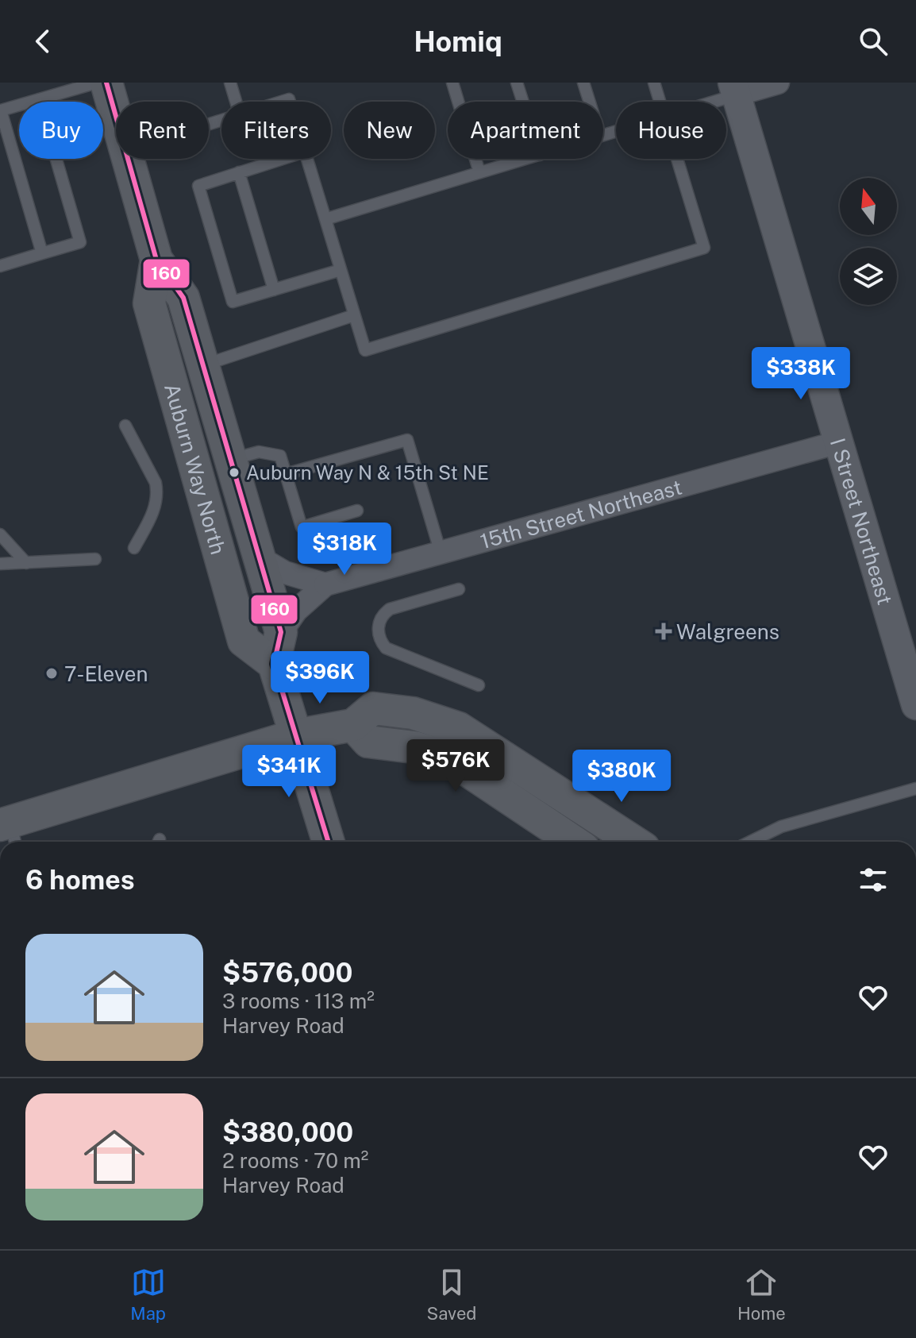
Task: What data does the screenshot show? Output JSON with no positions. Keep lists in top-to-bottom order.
{
  "streets": {
    "main road": ["Auburn Way North"],
    "street": ["15th Street Northeast", "I Street Northeast"]
  },
  "crossings": [
    ["Auburn Way North", "15th Street Northeast"],
    ["15th Street Northeast", "I Street Northeast"]
  ],
  "places": {
    "other": ["Auburn Way N & 15th St NE", "7-Eleven"],
    "health": ["Walgreens"]
  },
  "lines": ["transit line 160"],
  "north": "top",
  "page": {
    "header": "Homiq",
    "chip": [
      "Buy",
      "Rent",
      "Filters",
      "New",
      "Apartment",
      "House"
    ],
    "price": [
      "$338K",
      "$318K",
      "$396K",
      "$576K",
      "$341K",
      "$380K"
    ],
    "heading": "6 homes",
    "list": [
      {
        "name": "$576,000",
        "note": "3 rooms · 113 m² · Harvey Road"
      },
      {
        "name": "$380,000",
        "note": "2 rooms · 70 m² · Harvey Road"
      }
    ],
    "tabs": ["Map", "Saved", "Home"]
  }
}
